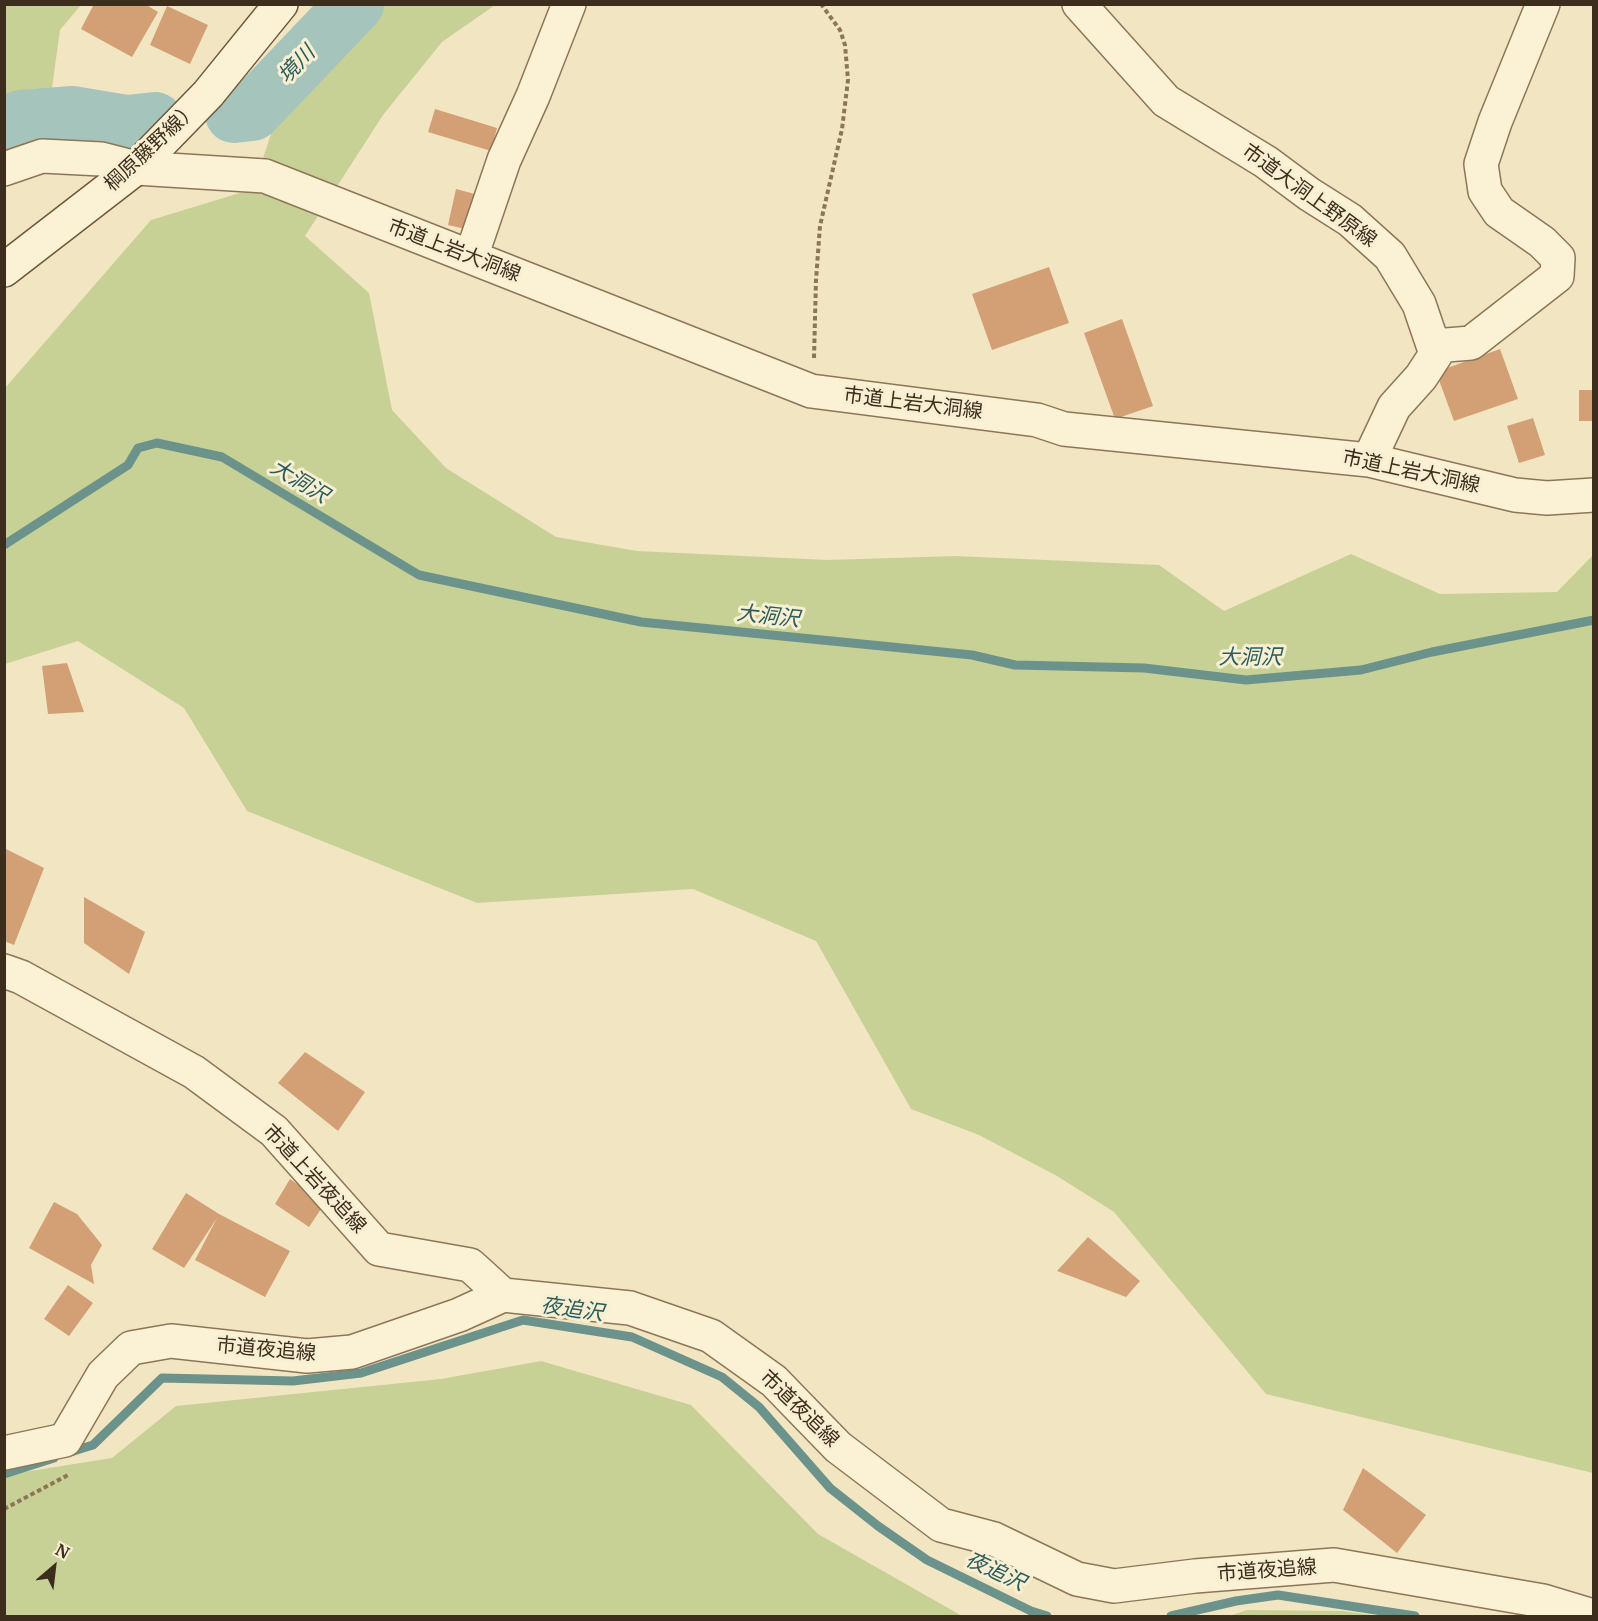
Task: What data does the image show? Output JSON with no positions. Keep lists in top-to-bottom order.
{
  "streets": {
    "street": [
      "棡原藤野線）",
      "市道大洞上野原線",
      "市道上岩大洞線",
      "市道上岩夜追線",
      "市道夜追線"
    ]
  },
  "crossings": [
    ["棡原藤野線）", "市道上岩大洞線"],
    ["市道上岩夜追線", "市道夜追線"]
  ],
  "water": ["境川", "大洞沢", "夜追沢"],
  "north": "top right"
}
